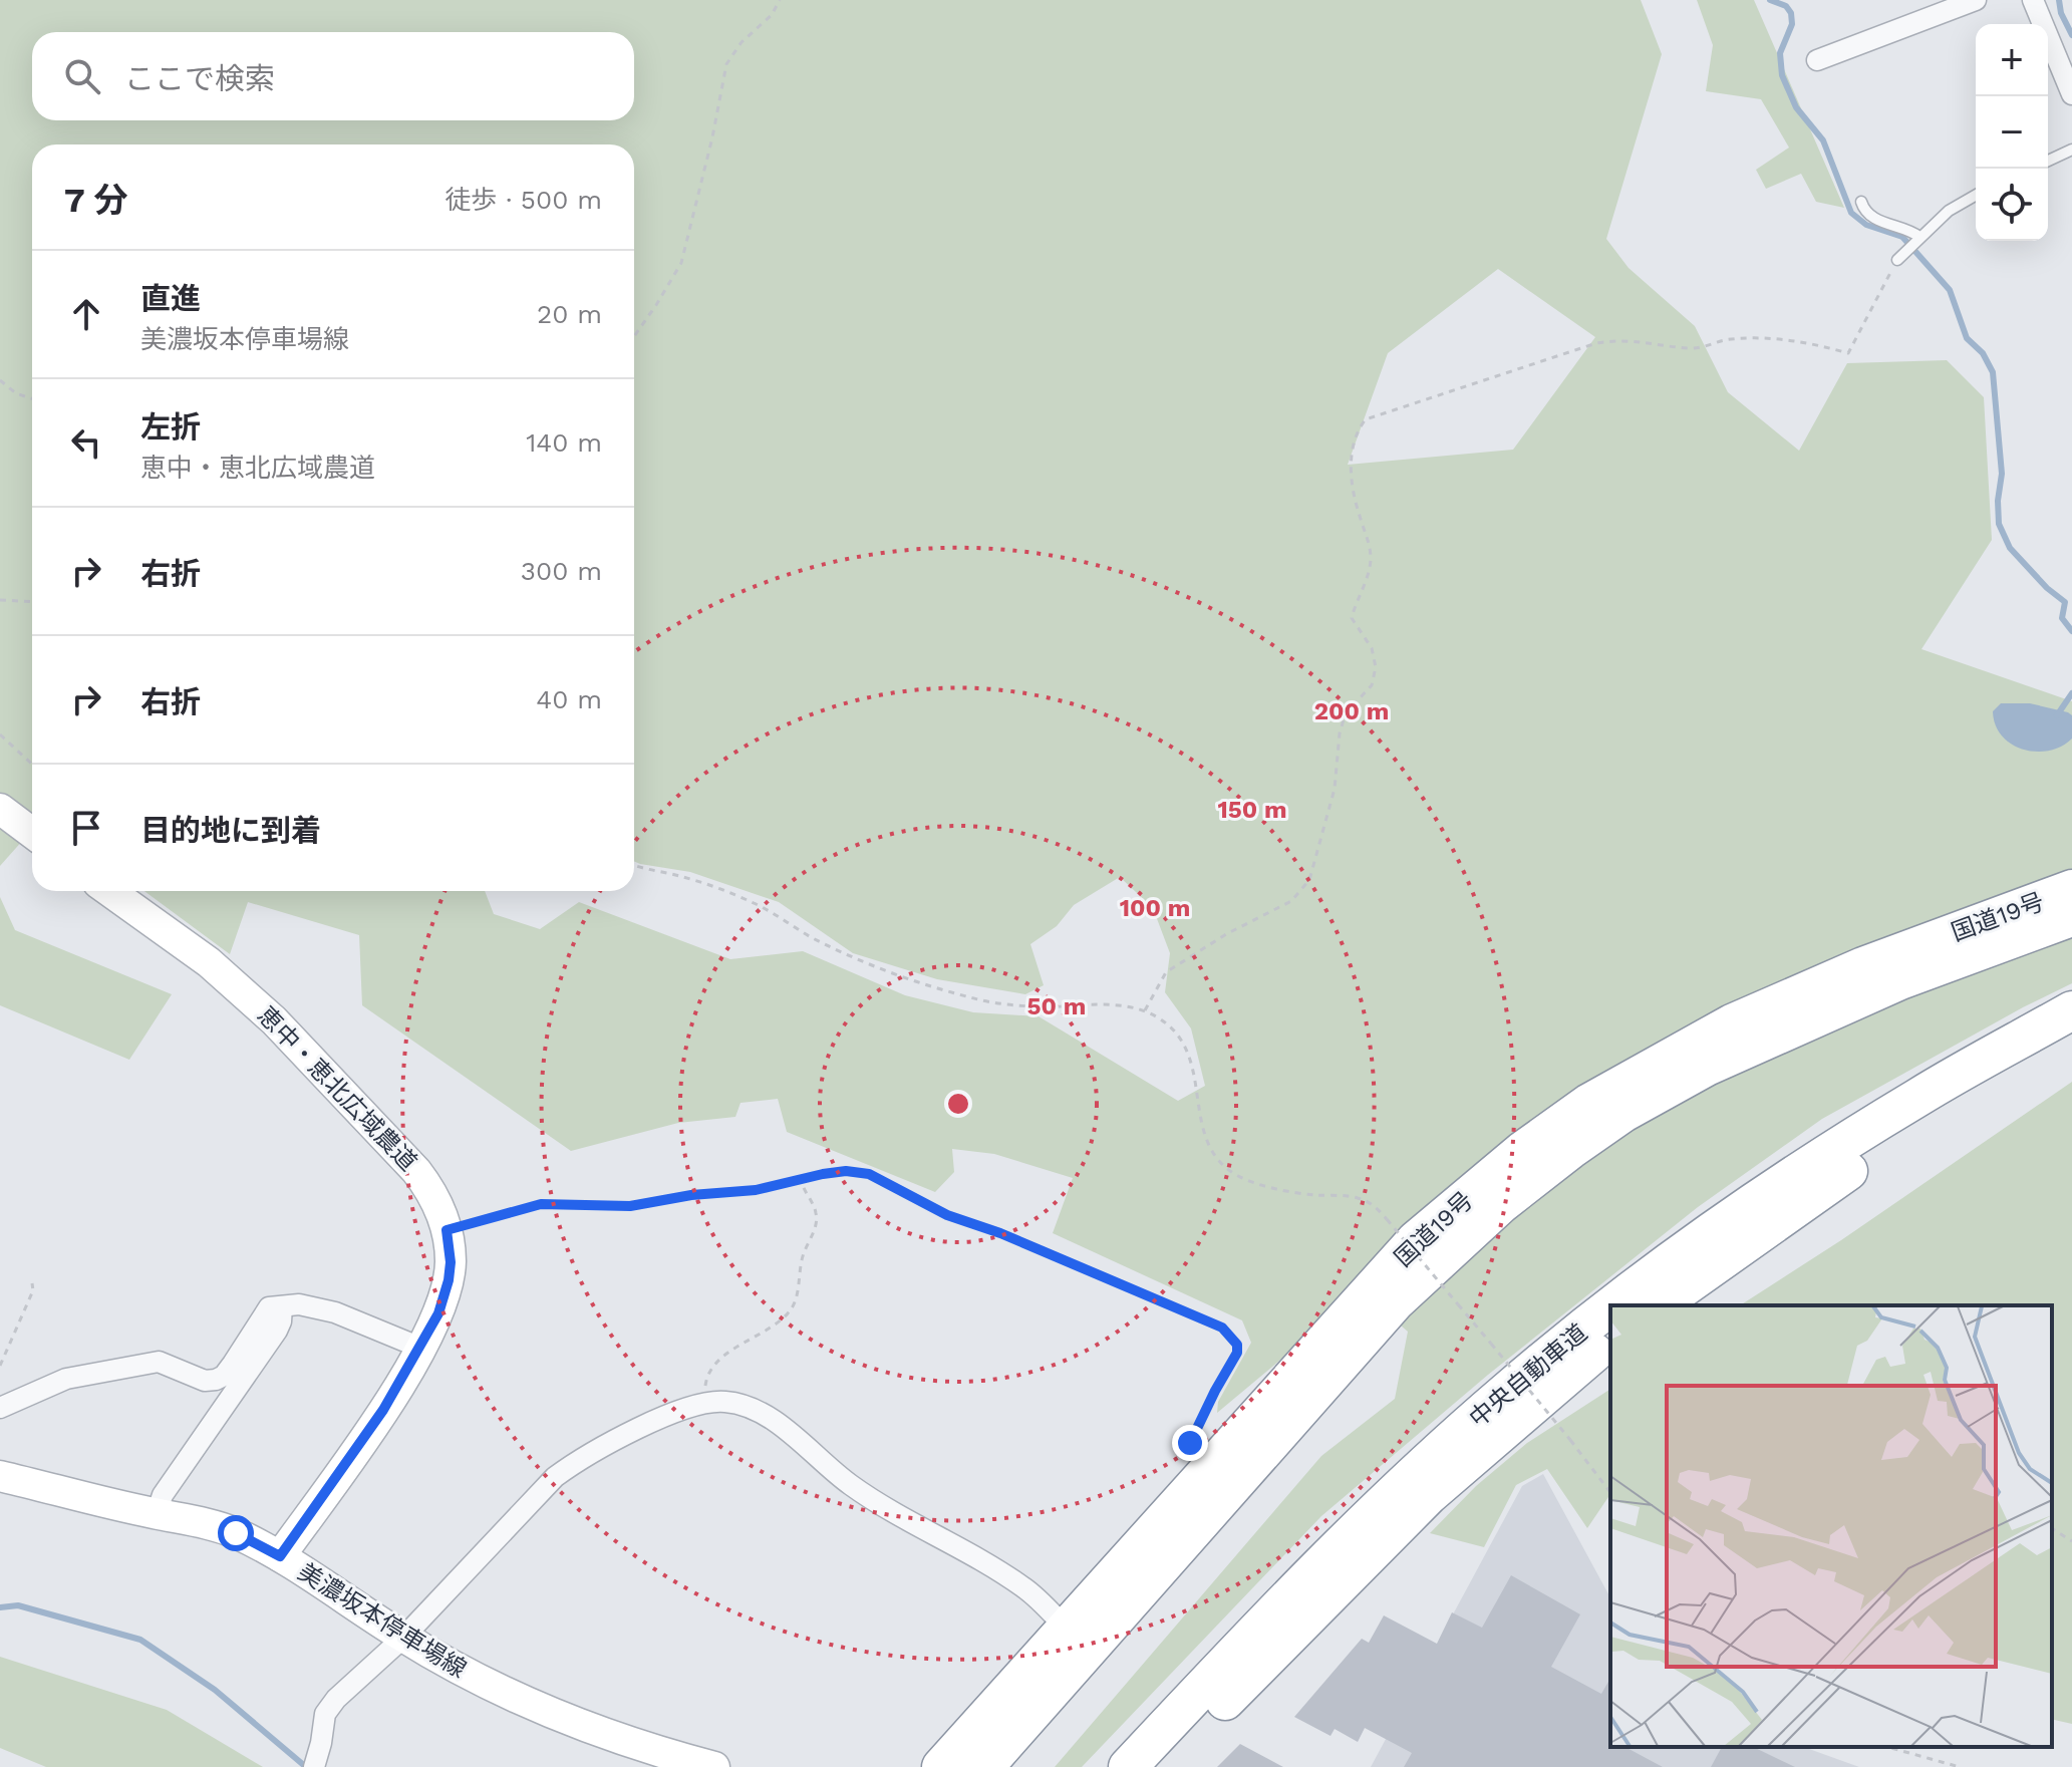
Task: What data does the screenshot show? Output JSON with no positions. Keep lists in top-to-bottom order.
{
  "streets": {
    "highway": ["国道19号", "中央自動車道"],
    "street": ["恵中・恵北広域農道", "美濃坂本停車場線"]
  },
  "crossings": [
    ["恵中・恵北広域農道", "美濃坂本停車場線"]
  ],
  "page": {
    "map_buttons": ["+", "−"],
    "search": "ここで検索",
    "heading": ["7 分", "徒歩 · 500 m"],
    "list": [
      ["直進", "美濃坂本停車場線", "20 m"],
      ["左折", "恵中・恵北広域農道", "140 m"],
      ["右折", "300 m"],
      ["右折", "40 m"],
      "目的地に到着"
    ]
  },
  "rings": [
    "200 m",
    "150 m",
    "100 m",
    "50 m"
  ]
}
